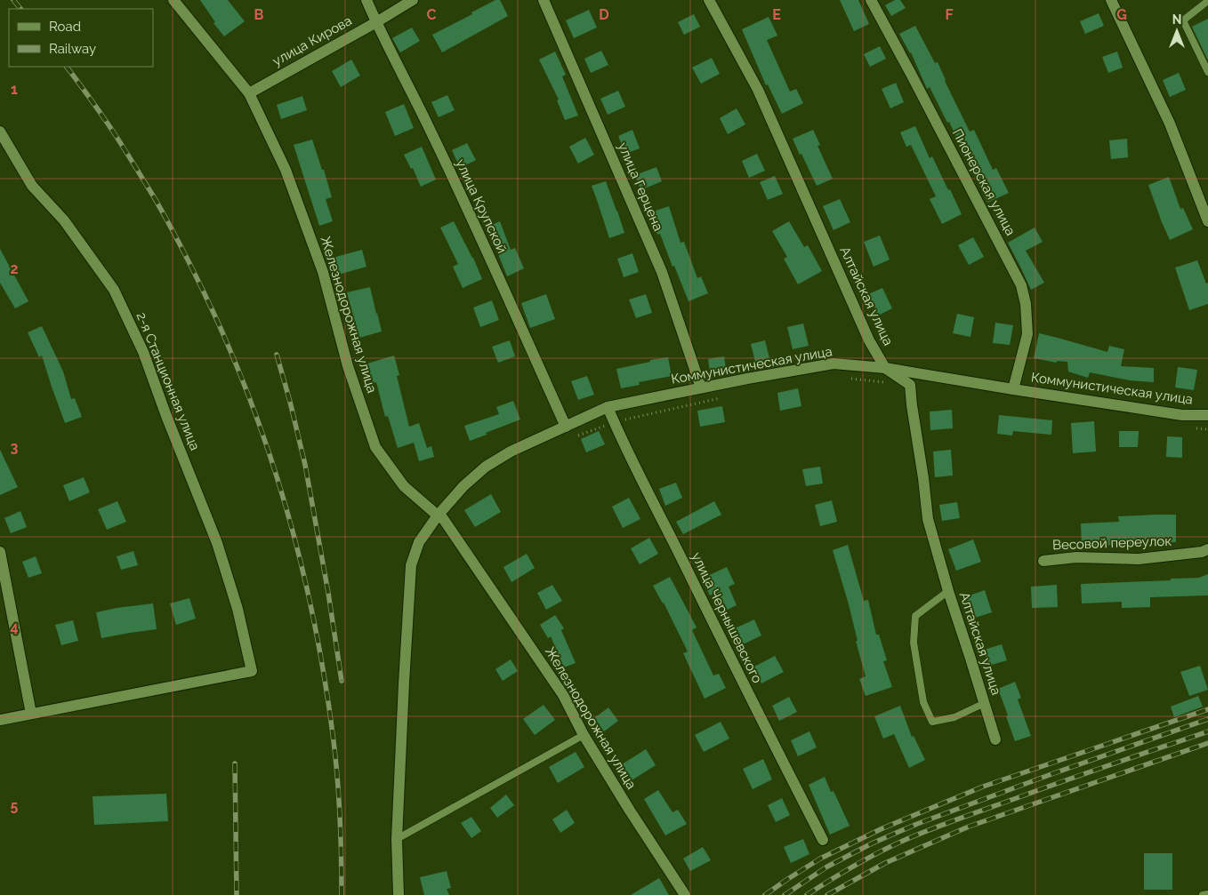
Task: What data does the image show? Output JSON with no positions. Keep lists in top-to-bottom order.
{
  "streets": {
    "street": [
      "улица Кирова",
      "Пионерская улица",
      "улица Герцена",
      "улица Крупской",
      "Алтайская улица",
      "Железнодорожная улица",
      "Коммунистическая улица",
      "2-я Станционная улица",
      "Весовой переулок",
      "улица Чернышевского"
    ]
  },
  "crossings": [
    ["улица Кирова", "улица Крупской"],
    ["улица Кирова", "Железнодорожная улица"],
    ["Пионерская улица", "Коммунистическая улица"],
    ["улица Герцена", "Коммунистическая улица"],
    ["улица Крупской", "Коммунистическая улица"],
    ["Алтайская улица", "Коммунистическая улица"],
    ["Железнодорожная улица", "Коммунистическая улица"],
    ["Коммунистическая улица", "улица Чернышевского"]
  ],
  "legend": ["Road", "Railway"],
  "north": "top",
  "grid": {
    "columns": [
      "B",
      "C",
      "D",
      "E",
      "F",
      "G"
    ],
    "rows": [
      "1",
      "2",
      "3",
      "4",
      "5"
    ]
  }
}
